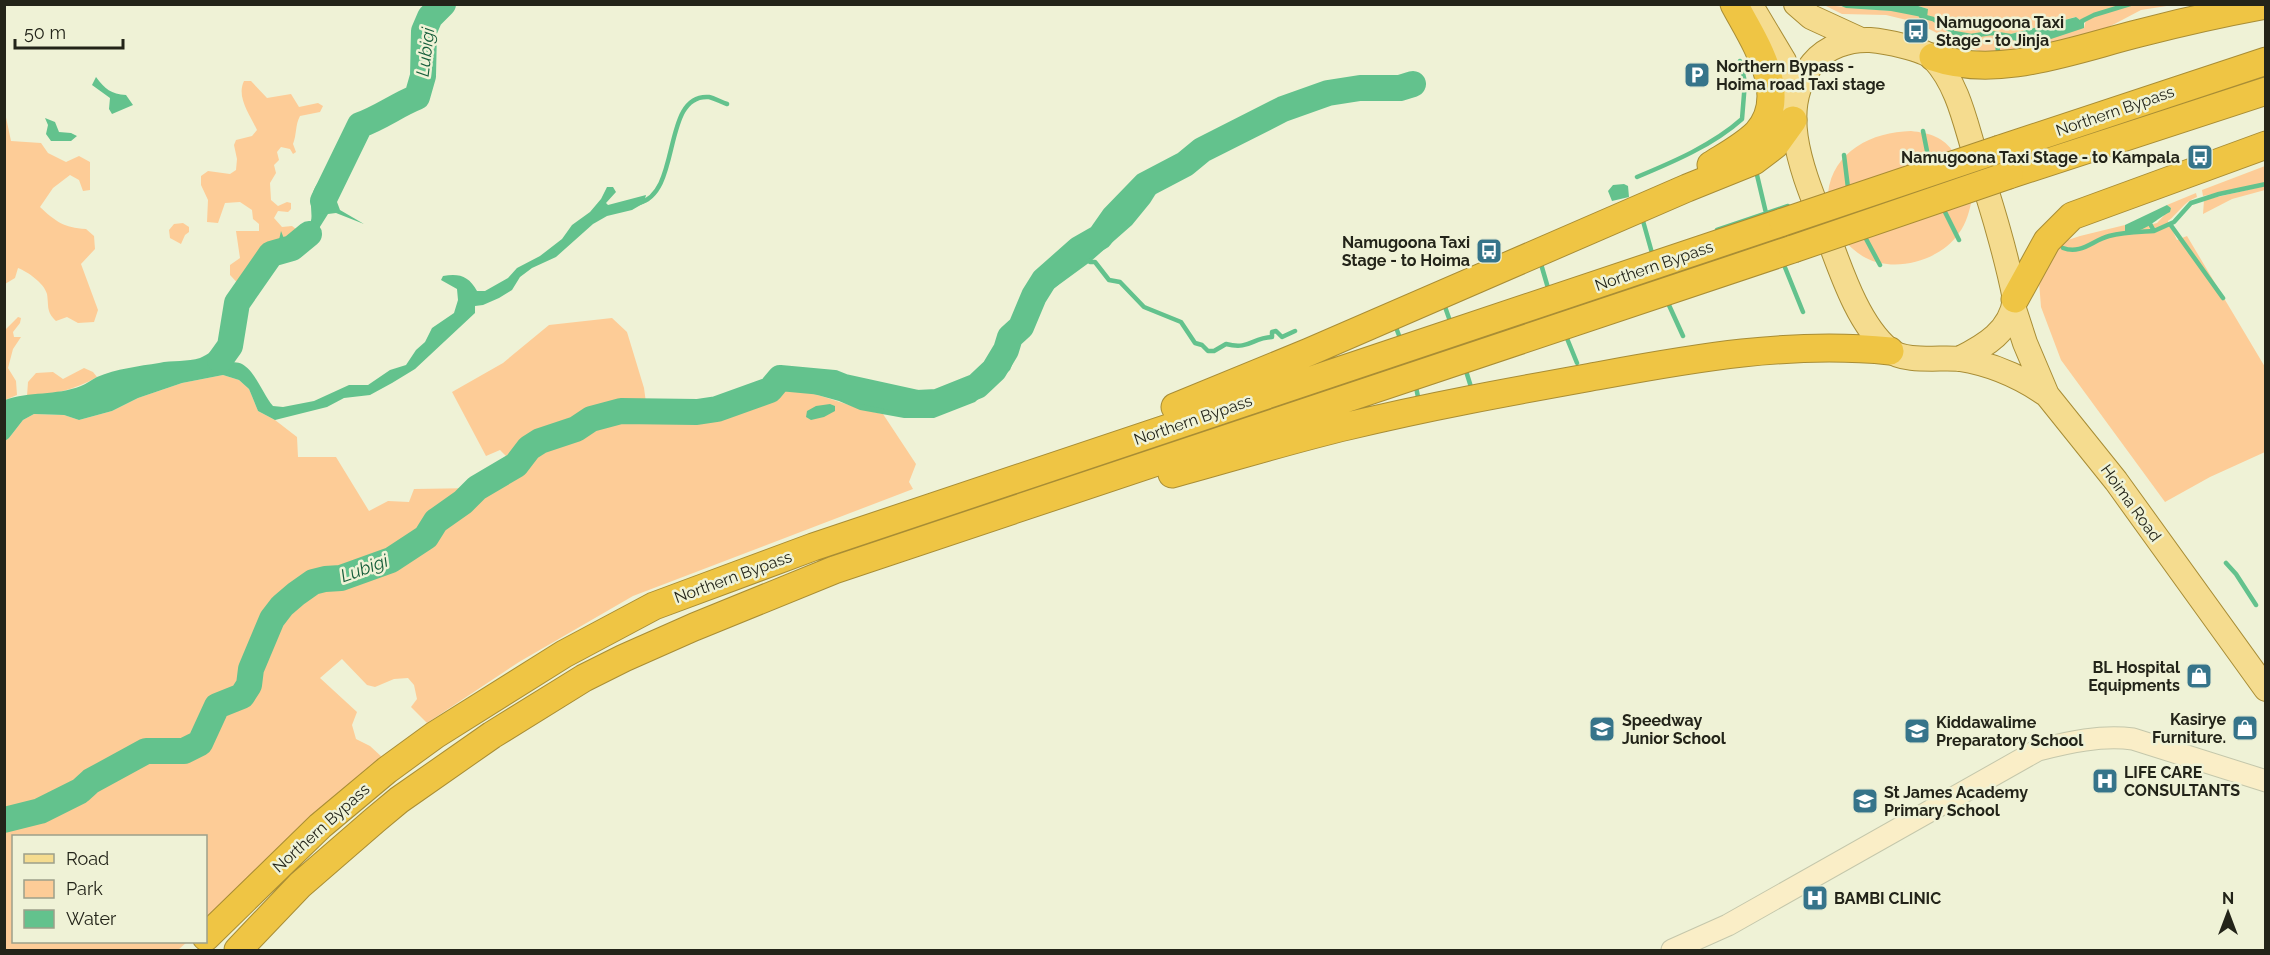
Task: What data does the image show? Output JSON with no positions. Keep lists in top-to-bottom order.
{
  "streets": {
    "highway": ["Northern Bypass"],
    "main road": ["Hoima Road"]
  },
  "water": ["Lubigi"],
  "places": {
    "bus stop": ["Namugoona Taxi Stage - to Jinja", "Namugoona Taxi Stage - to Kampala", "Namugoona Taxi Stage - to Hoima"],
    "parking": ["Northern Bypass - Hoima road Taxi stage"],
    "shop": ["BL Hospital Equipments", "Kasirye Furniture."],
    "school or university": ["Speedway Junior School", "Kiddawalime Preparatory School", "St James Academy Primary School"],
    "hospital": ["LIFE CARE CONSULTANTS", "BAMBI CLINIC"]
  },
  "legend": ["Road", "Park", "Water"],
  "scale_bar": "50 m",
  "north": "top"
}
